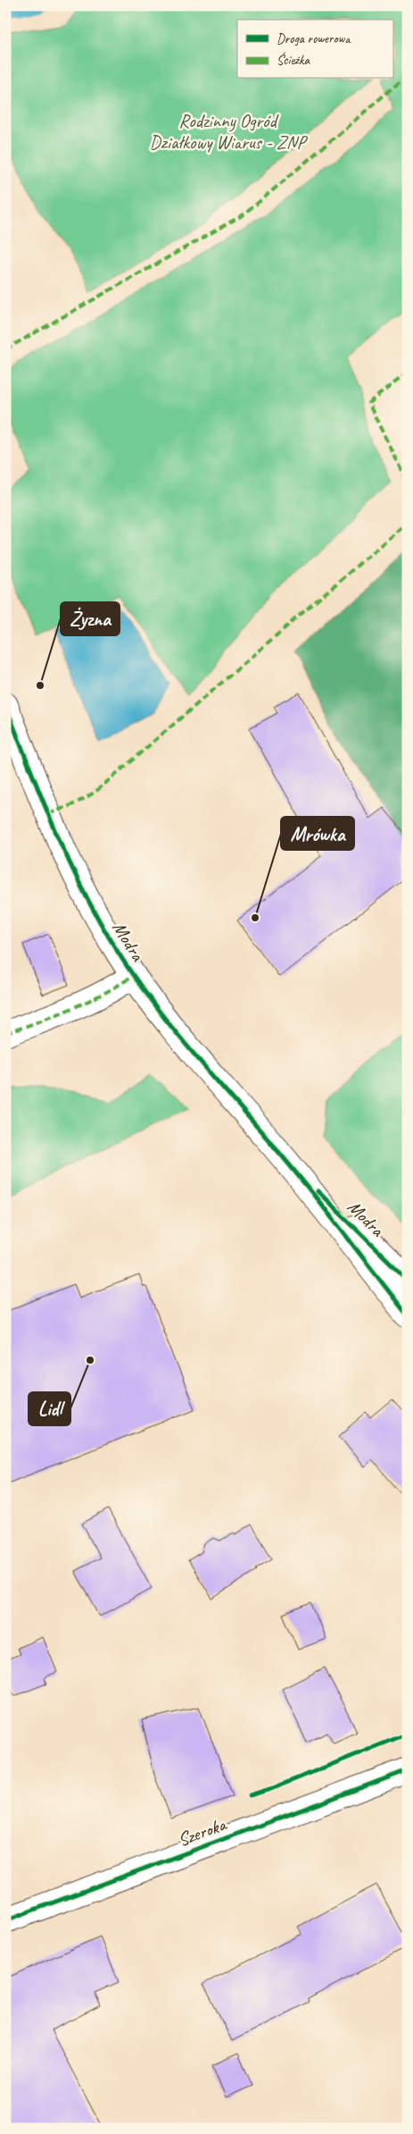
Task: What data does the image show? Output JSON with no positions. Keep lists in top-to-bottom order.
{
  "streets": {
    "street": ["Modra", "Szeroka"]
  },
  "parks": ["Rodzinny Ogród Działkowy Wiarus - ZNP"],
  "places": ["Żyzna", "Mrówka", "Lidl"],
  "legend": ["Droga rowerowa", "Ścieżka"]
}
